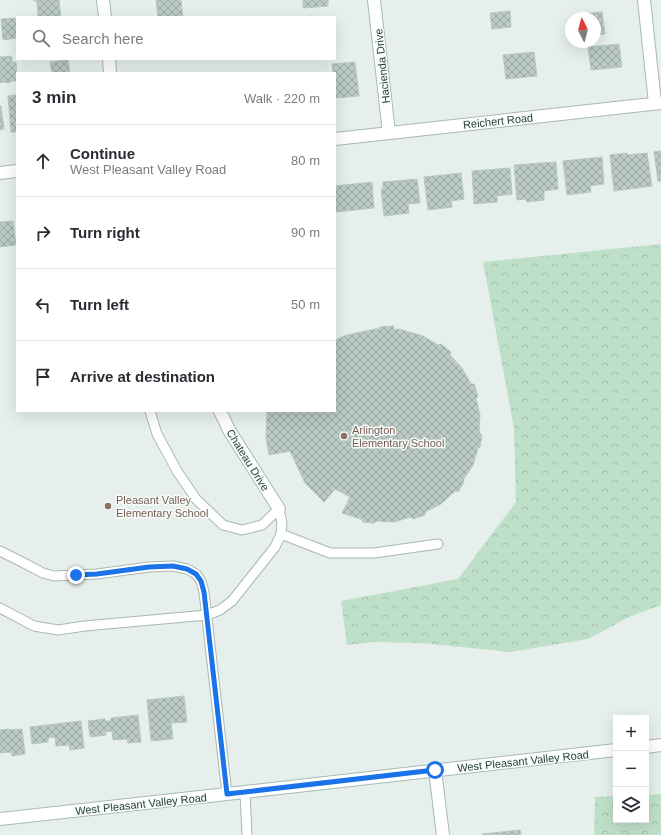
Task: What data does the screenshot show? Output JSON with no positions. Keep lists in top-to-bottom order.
{
  "streets": {
    "street": [
      "Hacienda Drive",
      "Reichert Road",
      "Chateau Drive",
      "West Pleasant Valley Road"
    ]
  },
  "crossings": [
    ["Hacienda Drive", "Reichert Road"]
  ],
  "places": ["Arlington Elementary School", "Pleasant Valley Elementary School"],
  "north": "top",
  "page": {
    "search": "Search here",
    "heading": ["3 min", "Walk · 220 m"],
    "list": [
      ["Continue", "West Pleasant Valley Road", "80 m"],
      ["Turn right", "90 m"],
      ["Turn left", "50 m"],
      "Arrive at destination"
    ],
    "map_buttons": ["+", "−"]
  }
}
